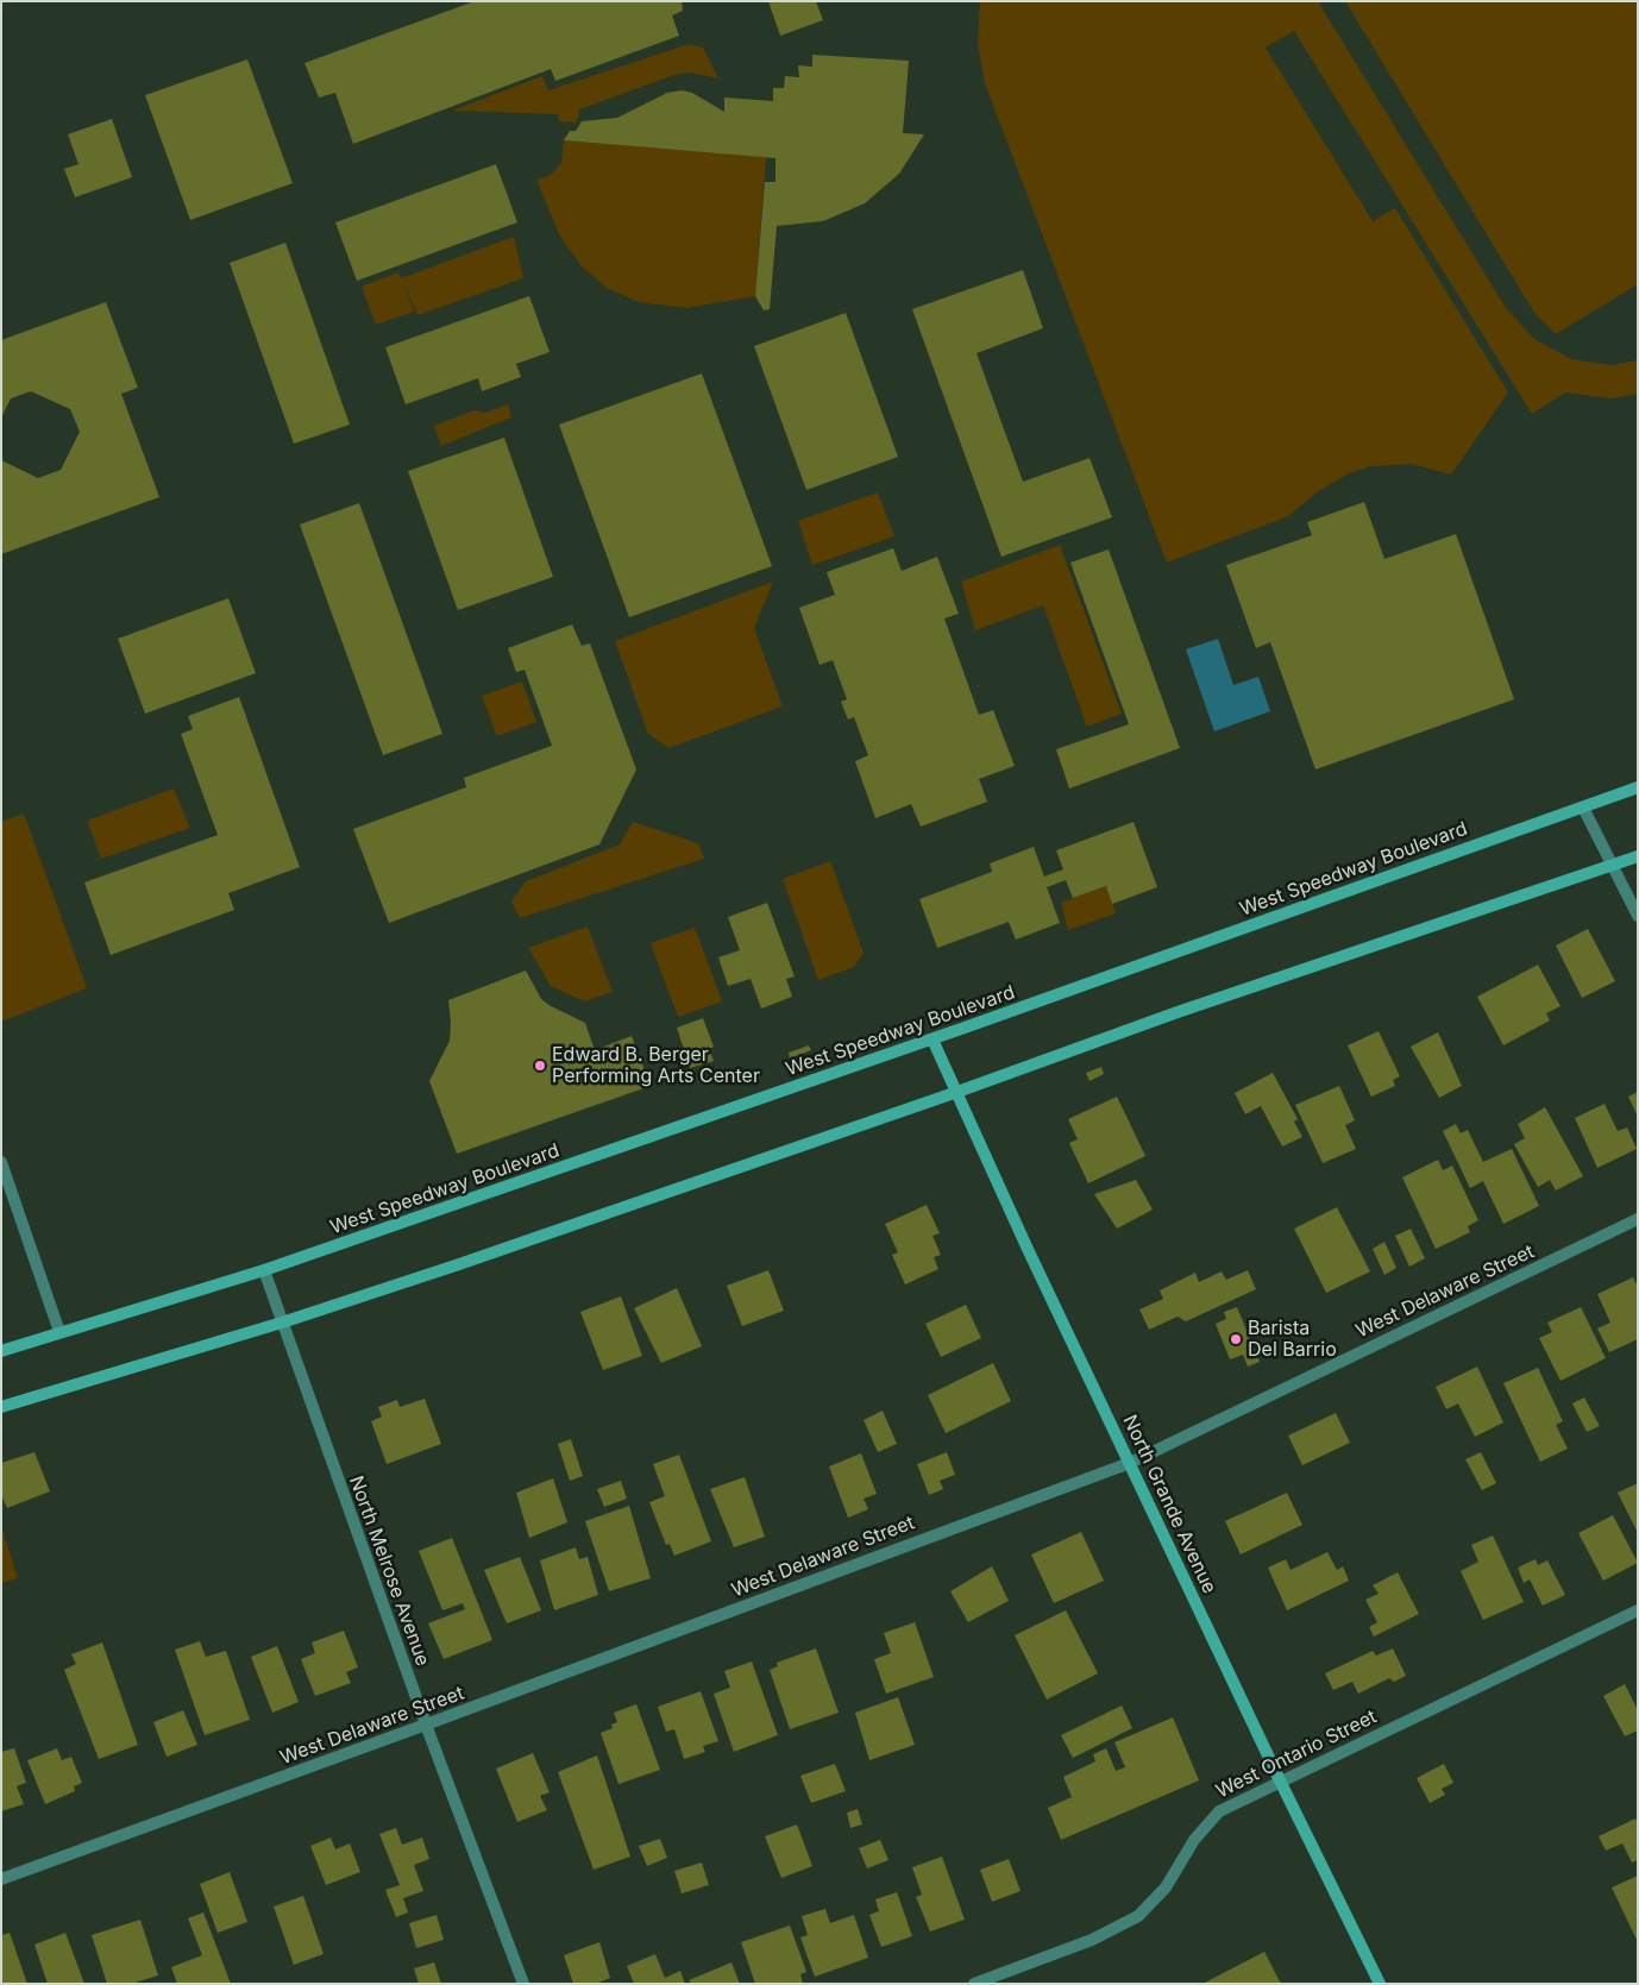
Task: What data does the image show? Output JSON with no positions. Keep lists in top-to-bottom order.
{
  "streets": {
    "main road": ["West Speedway Boulevard", "North Grande Avenue"],
    "street": ["West Delaware Street", "North Melrose Avenue", "West Ontario Street"]
  },
  "crossings": [
    ["West Speedway Boulevard", "North Grande Avenue"],
    ["West Speedway Boulevard", "North Melrose Avenue"],
    ["West Delaware Street", "North Grande Avenue"],
    ["West Delaware Street", "North Melrose Avenue"],
    ["North Grande Avenue", "West Ontario Street"]
  ],
  "places": ["Edward B. Berger Performing Arts Center", "Barista Del Barrio"]
}
